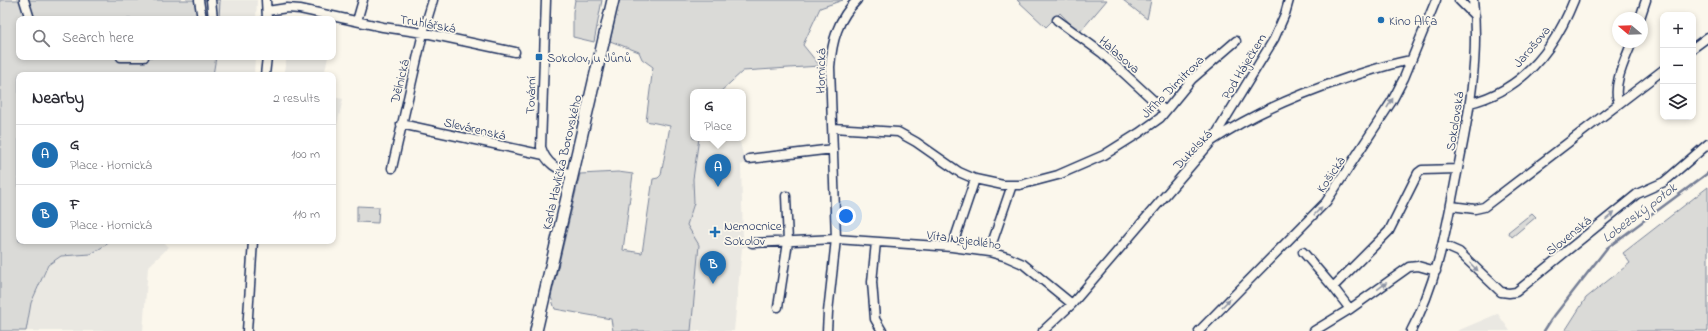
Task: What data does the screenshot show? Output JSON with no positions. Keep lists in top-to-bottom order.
{
  "streets": {
    "street": [
      "Truhlářská",
      "Jarošova",
      "Halasova",
      "Pod Háječkem",
      "Hornická",
      "Dělnická",
      "Jiřího Dimitrova",
      "Tovární",
      "Sokolovská",
      "Slevárenská",
      "Dukelská",
      "Karla Havlíčka Borovského",
      "Košická",
      "Slovenská",
      "Víta Nejedlého"
    ]
  },
  "crossings": [
    ["Truhlářská", "Dělnická"],
    ["Jarošova", "Sokolovská"],
    ["Halasova", "Jiřího Dimitrova"],
    ["Pod Háječkem", "Dukelská"],
    ["Hornická", "Jiřího Dimitrova"],
    ["Hornická", "Víta Nejedlého"],
    ["Dělnická", "Slevárenská"],
    ["Tovární", "Slevárenská"],
    ["Sokolovská", "Slovenská"],
    ["Dukelská", "Košická"],
    ["Dukelská", "Víta Nejedlého"]
  ],
  "one_way": ["Slovenská"],
  "water": ["Lobezský potok"],
  "places": {
    "other": ["Kino Alfa"],
    "transit": ["Sokolov, u Jůnů"],
    "health": ["Nemocnice Sokolov"]
  },
  "north": "left",
  "page": {
    "map_buttons": ["+", "−"],
    "search": "Search here",
    "heading": ["Nearby", "2 results"],
    "popup": ["G", "Place"],
    "list": [
      {
        "mark": "A",
        "name": "G",
        "note": "Place · Hornická",
        "value": "100 m"
      },
      {
        "mark": "B",
        "name": "F",
        "note": "Place · Hornická",
        "value": "110 m"
      }
    ],
    "pins": ["A", "B"]
  }
}
